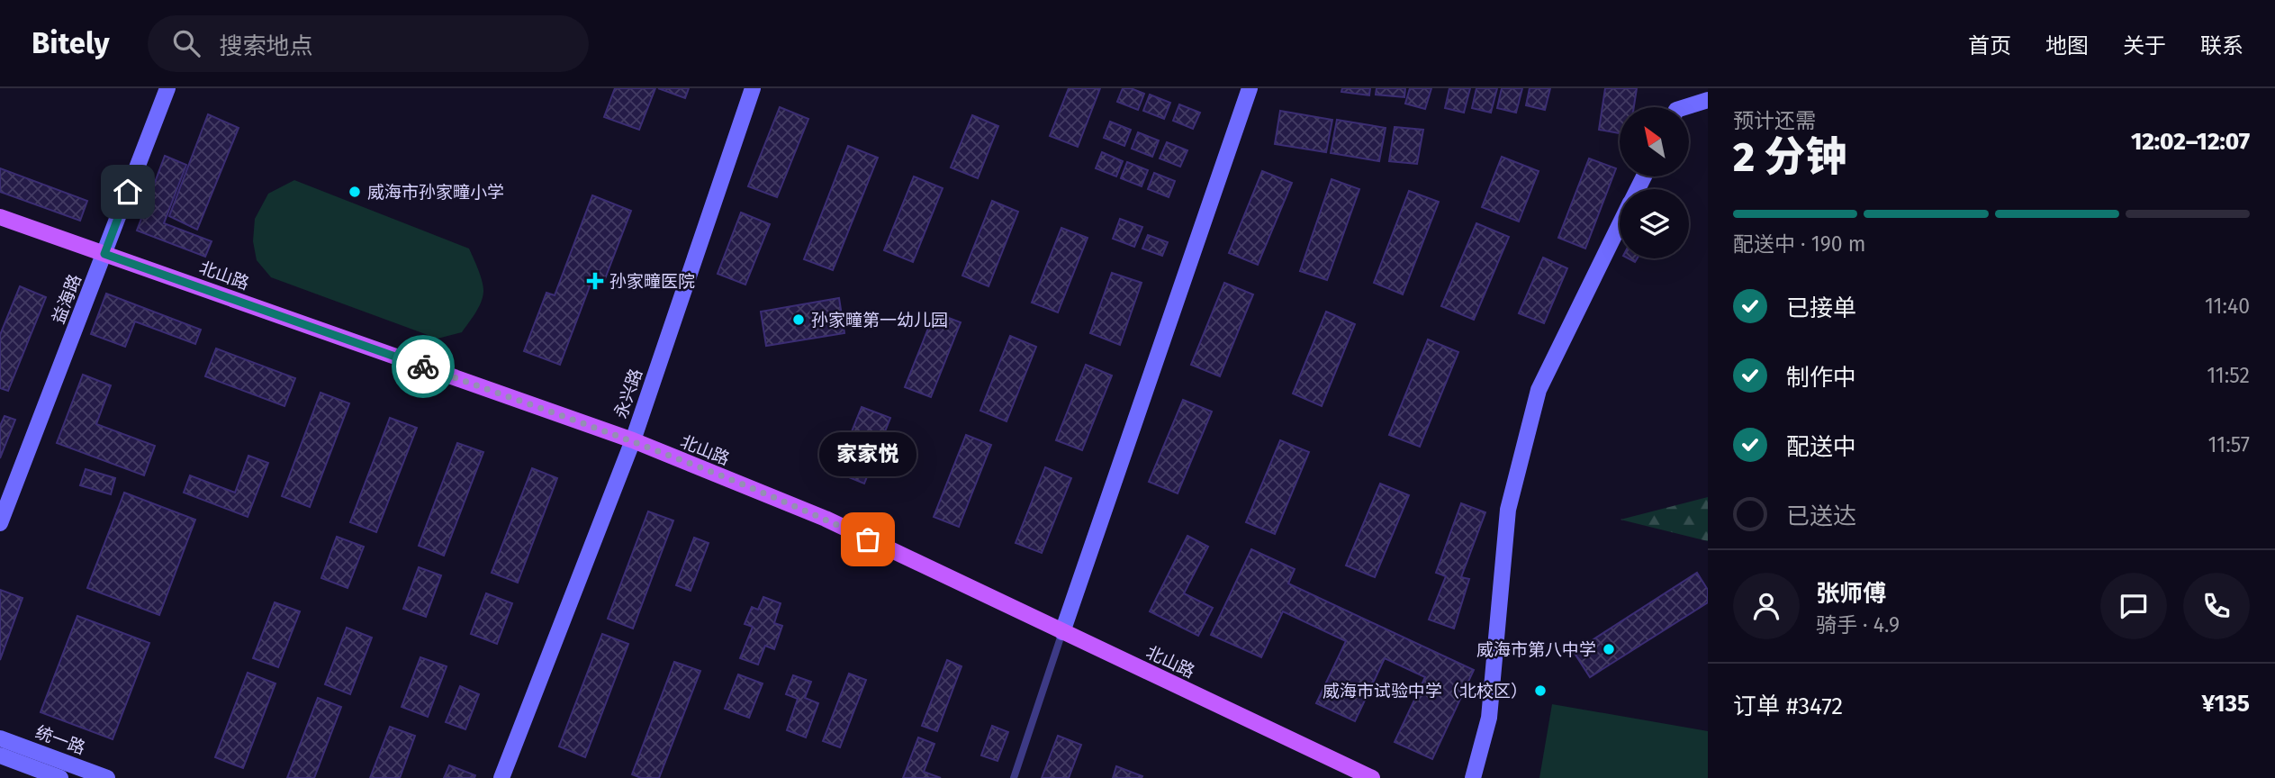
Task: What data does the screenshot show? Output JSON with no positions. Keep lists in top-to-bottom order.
{
  "streets": {
    "main road": ["北山路"],
    "street": ["益海路", "永兴路", "统一路"]
  },
  "crossings": [
    ["北山路", "益海路"],
    ["北山路", "永兴路"]
  ],
  "places": {
    "other": [
      "威海市孙家疃小学",
      "孙家疃第一幼儿园",
      "家家悦",
      "威海市第八中学",
      "威海市试验中学（北校区）"
    ],
    "health": ["孙家疃医院"]
  },
  "north": "top left",
  "page": {
    "header": "Bitely",
    "search": "搜索地点",
    "nav": [
      "首页",
      "地图",
      "关于",
      "联系"
    ],
    "heading": ["2 分钟", "预计还需", "12:02–12:07"],
    "panel": [
      "张师傅",
      "骑手 · 4.9",
      "订单 #3472",
      "¥135"
    ],
    "bar": "配送中 · 190 m",
    "list": [
      ["已接单", "11:40"],
      ["制作中", "11:52"],
      ["配送中", "11:57"],
      "已送达"
    ],
    "bubble": "家家悦"
  }
}
